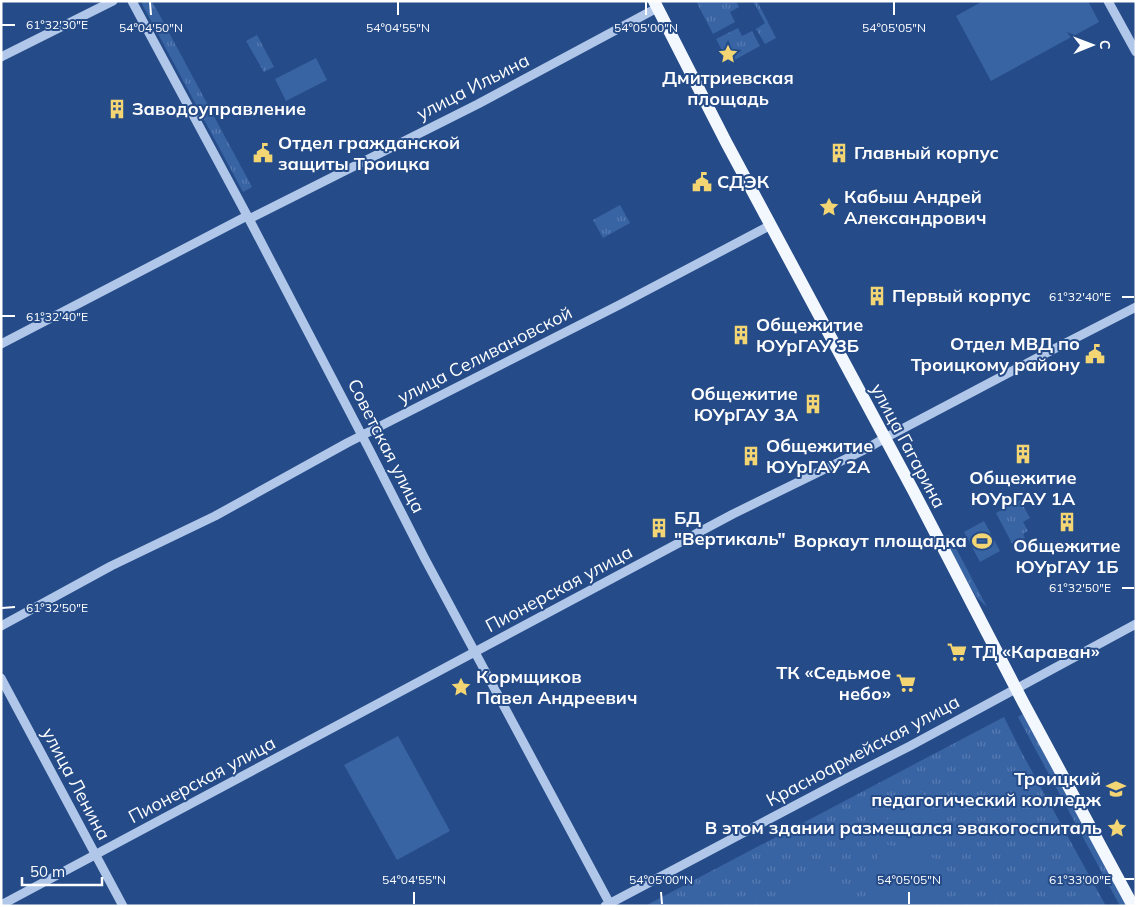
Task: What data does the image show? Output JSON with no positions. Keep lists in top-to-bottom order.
{
  "streets": {
    "main road": ["улица Гагарина"],
    "street": [
      "улица Ильина",
      "улица Селивановской",
      "Советская улица",
      "Пионерская улица",
      "Красноармейская улица",
      "улица Ленина"
    ]
  },
  "crossings": [
    ["улица Ильина", "Советская улица"],
    ["улица Ильина", "улица Гагарина"],
    ["улица Селивановской", "Советская улица"],
    ["улица Селивановской", "улица Гагарина"],
    ["Советская улица", "Пионерская улица"],
    ["Советская улица", "Красноармейская улица"],
    ["улица Гагарина", "Пионерская улица"],
    ["улица Гагарина", "Красноармейская улица"],
    ["Пионерская улица", "улица Ленина"]
  ],
  "places": {
    "place": [
      "Дмитриевская площадь",
      "Кабыш Андрей Александрович",
      "Кормщиков Павел Андреевич",
      "В этом здании размещался эвакогоспиталь"
    ],
    "building": [
      "Заводоуправление",
      "Главный корпус",
      "Первый корпус",
      "Общежитие ЮУрГАУ 3Б",
      "Общежитие ЮУрГАУ 3А",
      "Общежитие ЮУрГАУ 1А",
      "Общежитие ЮУрГАУ 2А",
      "Общежитие ЮУрГАУ 1Б",
      "БД \"Вертикаль\""
    ],
    "public building": ["Отдел гражданской защиты Троицка", "СДЭК", "Отдел МВД по Троицкому району"],
    "sports": ["Воркаут площадка"],
    "supermarket": ["ТД «Караван»", "ТК «Седьмое небо»"],
    "school or university": ["Троицкий педагогический колледж"]
  },
  "scale_bar": "50 m",
  "north": "right",
  "coordinates": [
    "61°32'30\"E",
    "54°04'50\"N",
    "54°04'55\"N",
    "54°05'00\"N",
    "54°05'05\"N",
    "61°32'40\"E",
    "61°32'50\"E",
    "61°33'00\"E"
  ]
}
